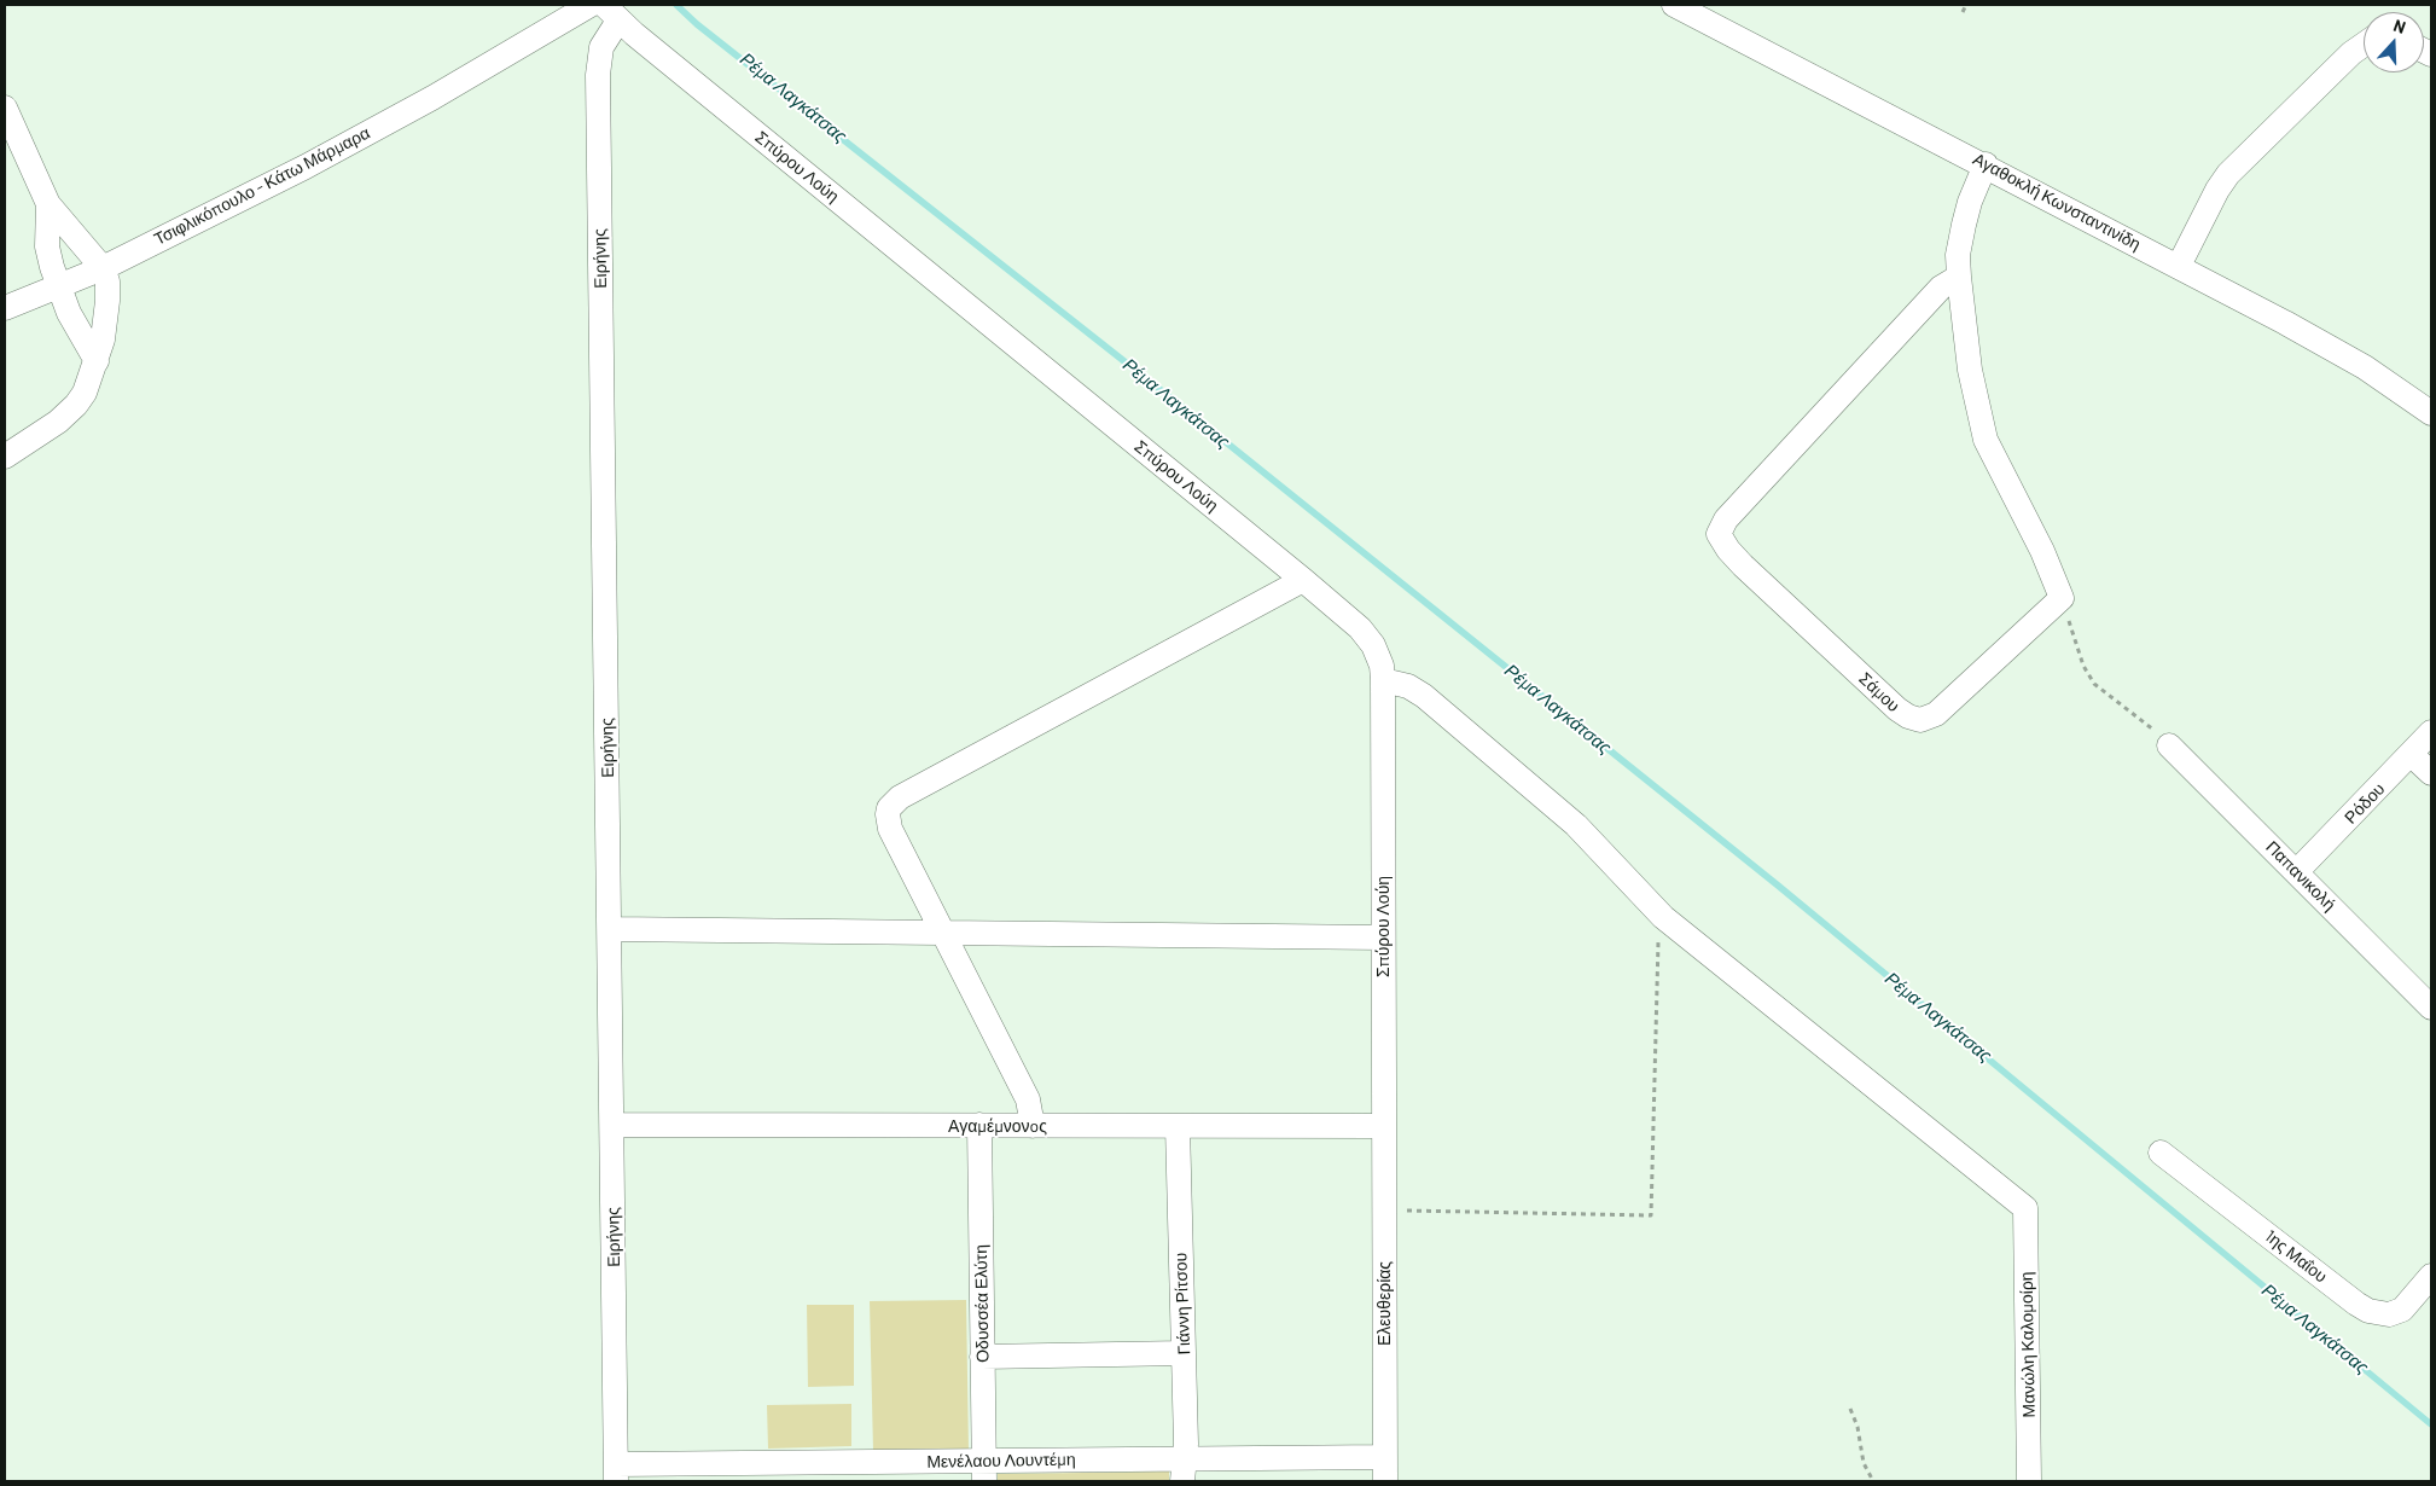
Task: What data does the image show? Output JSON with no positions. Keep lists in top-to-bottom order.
{
  "streets": {
    "street": [
      "Σπύρου Λούη",
      "Τσιφλικόπουλο - Κάτω Μάρμαρα",
      "Αγαθοκλή Κωνσταντινίδη",
      "Ειρήνης",
      "Σάμου",
      "Ρόδου",
      "Παπανικολή",
      "Αγαμέμνονoς",
      "1ης Μαΐου",
      "Οδυσσέα Ελύτη",
      "Γιάννη Ρίτσου",
      "Ελευθερίας",
      "Μανώλη Καλομοίρη",
      "Μενέλαου Λουντέμη"
    ]
  },
  "crossings": [
    ["Σπύρου Λούη", "Ειρήνης"],
    ["Σπύρου Λούη", "Αγαμέμνονoς"],
    ["Σπύρου Λούη", "Ελευθερίας"],
    ["Ειρήνης", "Αγαμέμνονoς"],
    ["Ειρήνης", "Μενέλαου Λουντέμη"],
    ["Ρόδου", "Παπανικολή"],
    ["Αγαμέμνονoς", "Οδυσσέα Ελύτη"],
    ["Αγαμέμνονoς", "Γιάννη Ρίτσου"],
    ["Αγαμέμνονoς", "Ελευθερίας"],
    ["Οδυσσέα Ελύτη", "Μενέλαου Λουντέμη"],
    ["Γιάννη Ρίτσου", "Μενέλαου Λουντέμη"],
    ["Ελευθερίας", "Μενέλαου Λουντέμη"]
  ],
  "water": ["Ρέμα Λαγκάτσας"],
  "north": "top"
}
